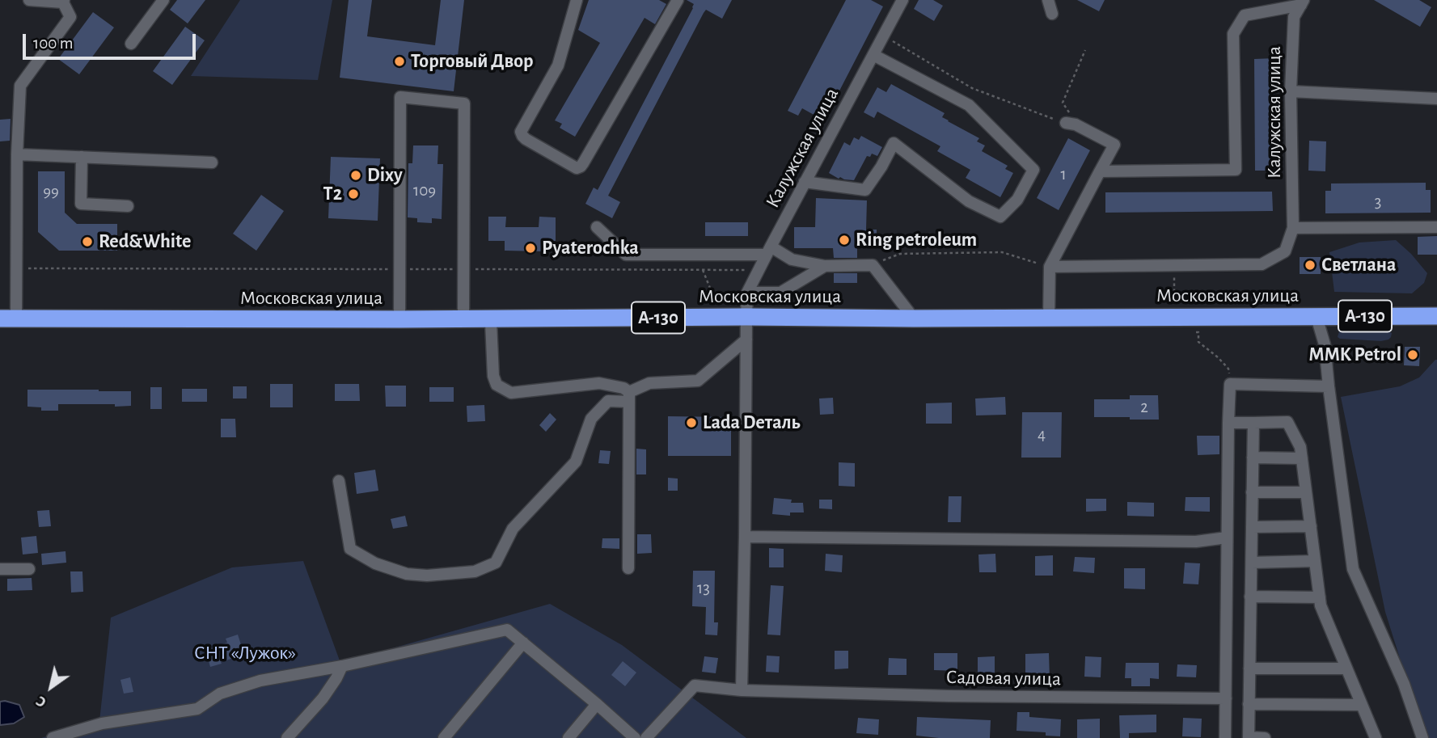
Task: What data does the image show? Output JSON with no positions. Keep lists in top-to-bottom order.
{
  "streets": {
    "highway": ["Московская улица", "А-130"],
    "street": ["Калужская улица", "Садовая улица"]
  },
  "crossings": [
    ["Калужская улица", "Московская улица"],
    ["Калужская улица", "Садовая улица"]
  ],
  "parks": ["СНТ «Лужок»"],
  "places": [
    "Торговый Двор",
    "Dixy",
    "T2",
    "Ring petroleum",
    "Red&White",
    "Pyaterochka",
    "Светлана",
    "MMK Petrol",
    "Lada Dеталь"
  ],
  "house_numbers": [
    "1",
    "109",
    "99",
    "3",
    "2",
    "4",
    "13"
  ],
  "scale_bar": "100 m",
  "north": "bottom left"
}
